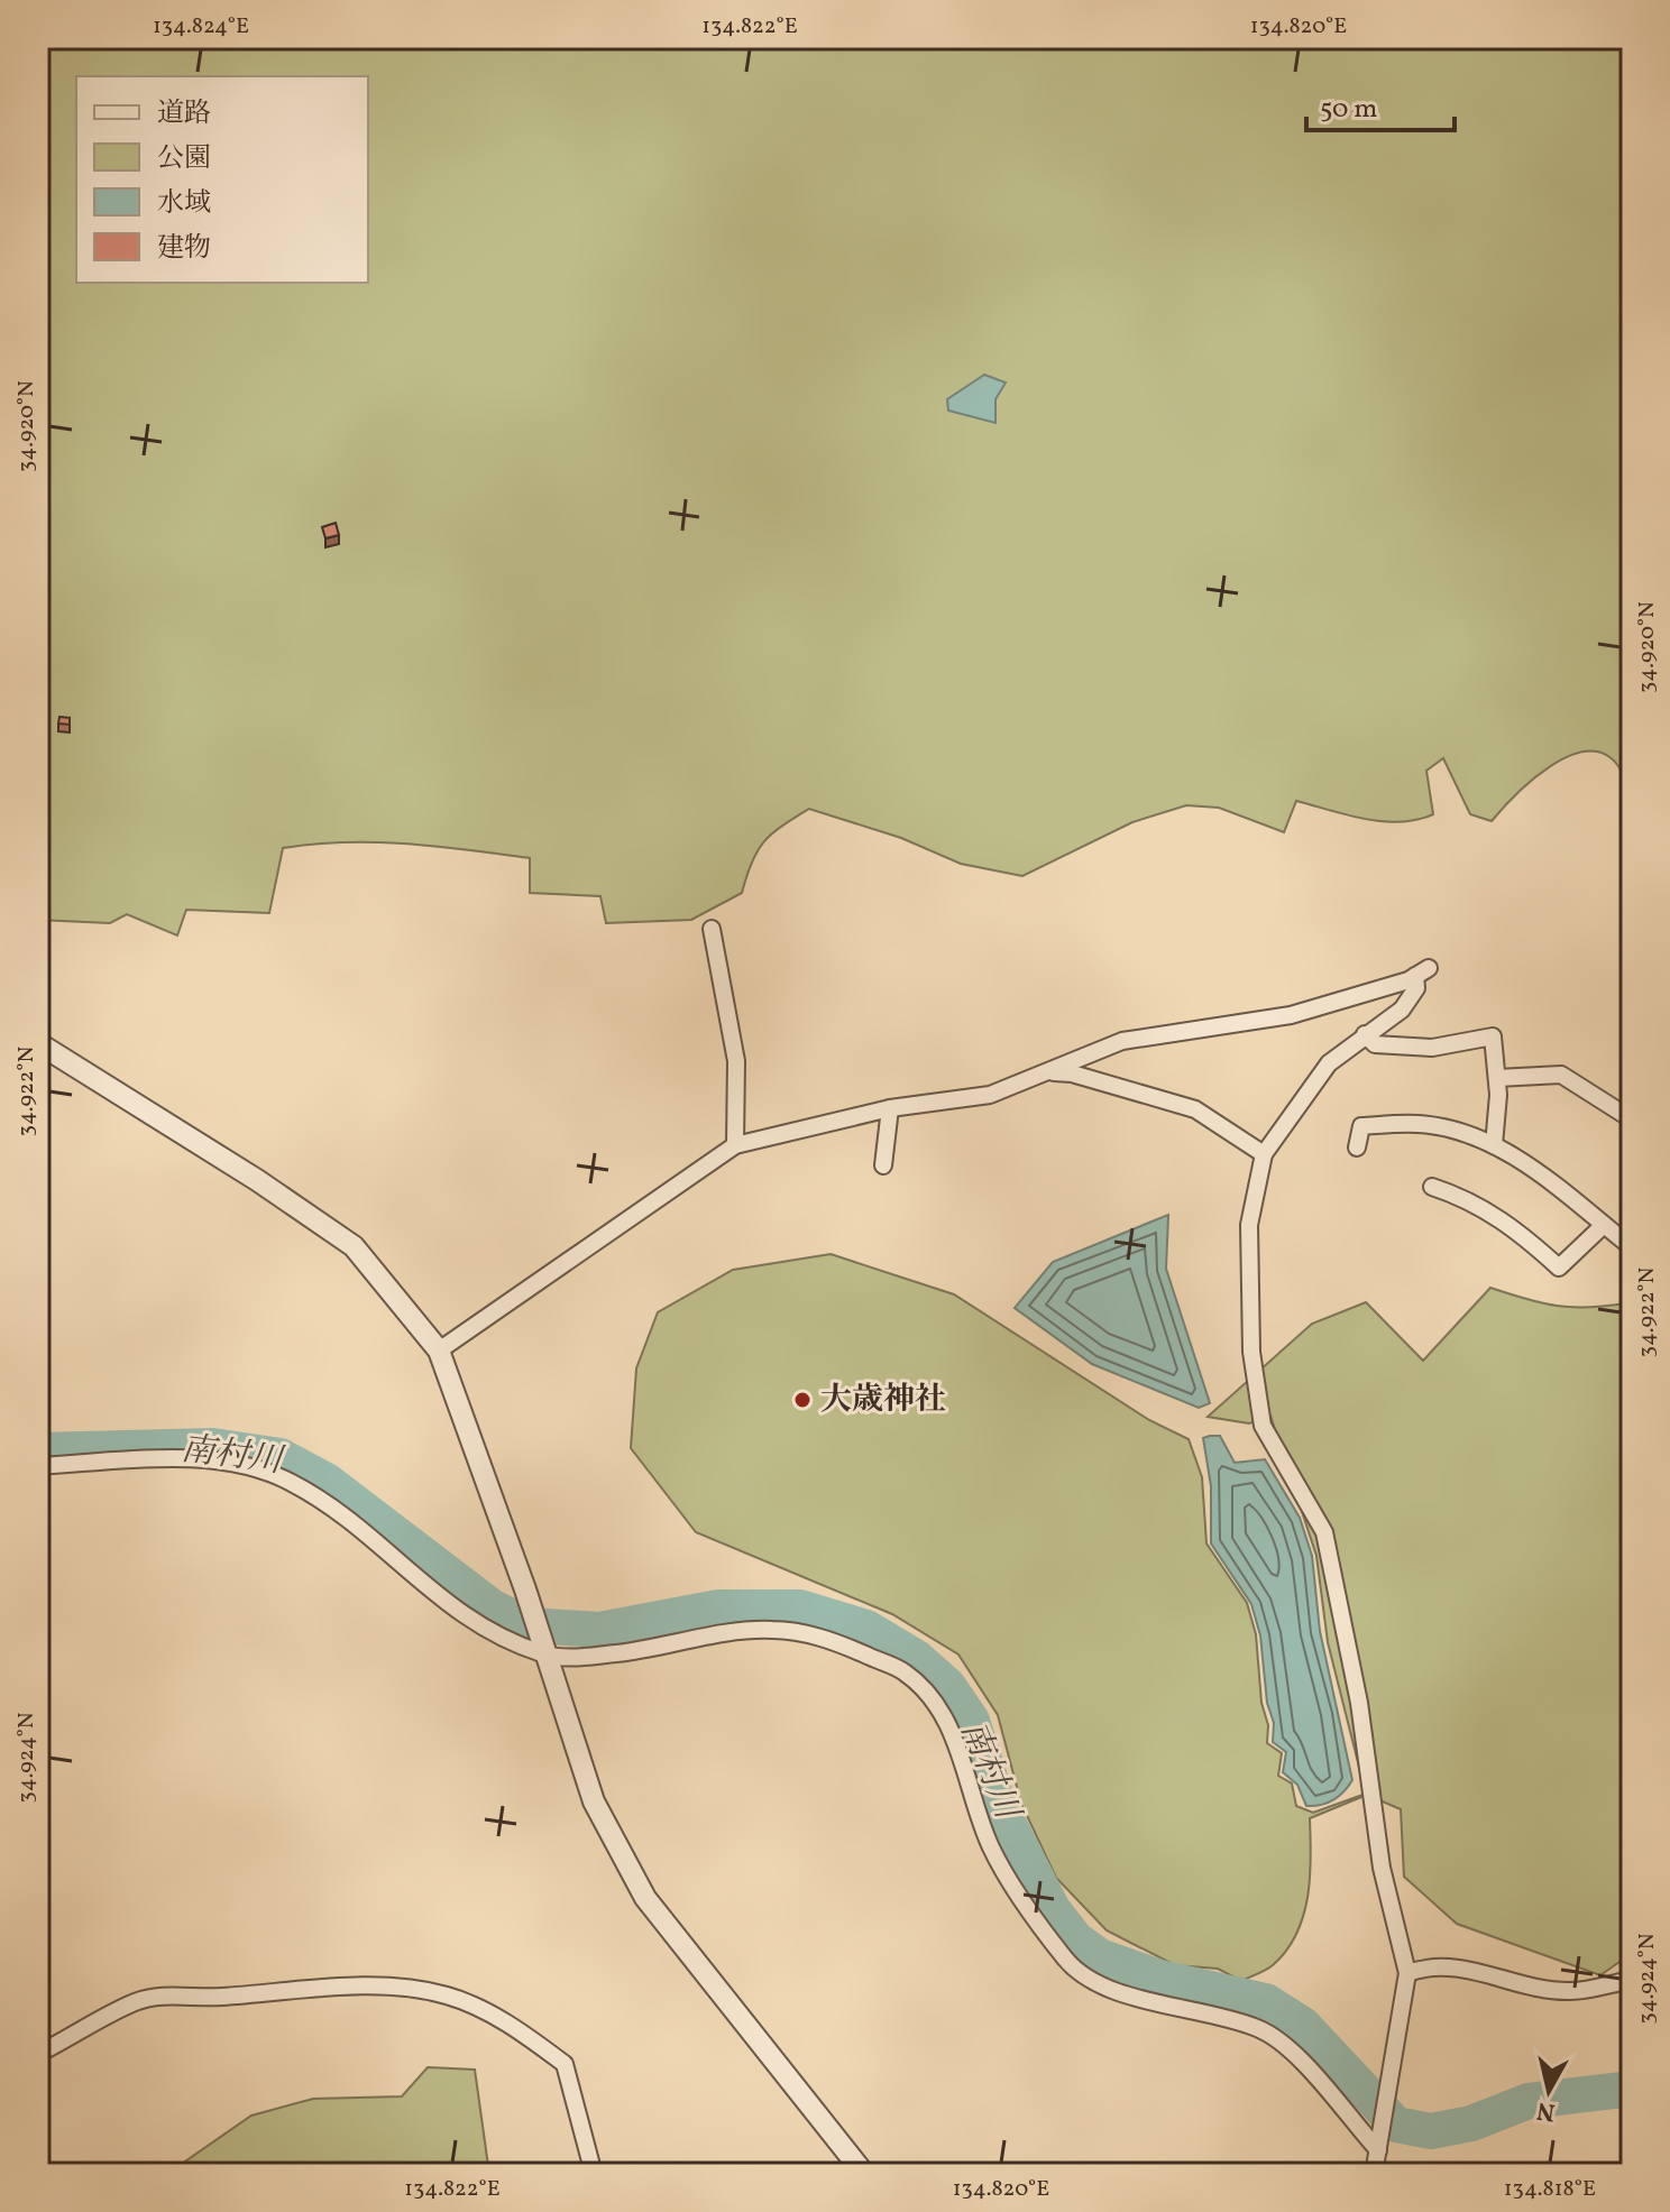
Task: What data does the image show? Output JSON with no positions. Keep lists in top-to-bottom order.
{
  "water": ["南村川"],
  "places": ["大歳神社"],
  "legend": [
    "道路",
    "公園",
    "水域",
    "建物"
  ],
  "scale_bar": "50 m",
  "north": "bottom",
  "coordinates": [
    "134.824°E",
    "134.822°E",
    "134.820°E",
    "34.920°N",
    "34.922°N",
    "34.924°N",
    "134.818°E"
  ]
}
